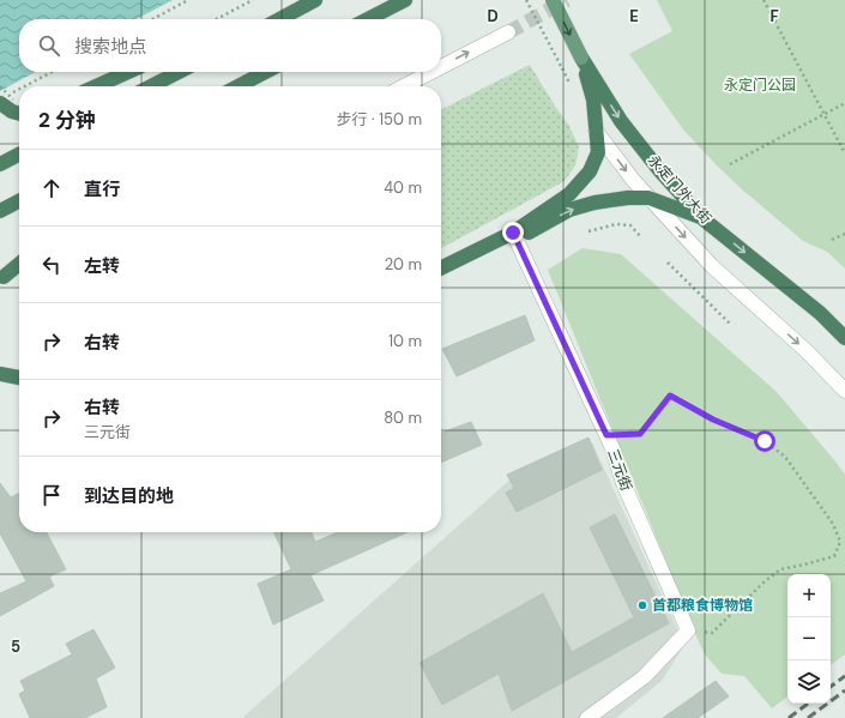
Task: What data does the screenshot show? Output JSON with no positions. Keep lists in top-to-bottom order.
{
  "streets": {
    "highway": ["永定门外大街"],
    "street": ["三元街"]
  },
  "one_way": ["永定门外大街"],
  "parks": ["永定门公园"],
  "places": ["首都粮食博物馆"],
  "page": {
    "search": "搜索地点",
    "heading": ["2 分钟", "步行 · 150 m"],
    "list": [
      ["直行", "40 m"],
      ["左转", "20 m"],
      ["右转", "10 m"],
      ["右转", "三元街", "80 m"],
      "到达目的地"
    ],
    "map_buttons": ["+", "−"]
  },
  "grid": {
    "columns": ["D", "E", "F"],
    "rows": ["5"]
  }
}
